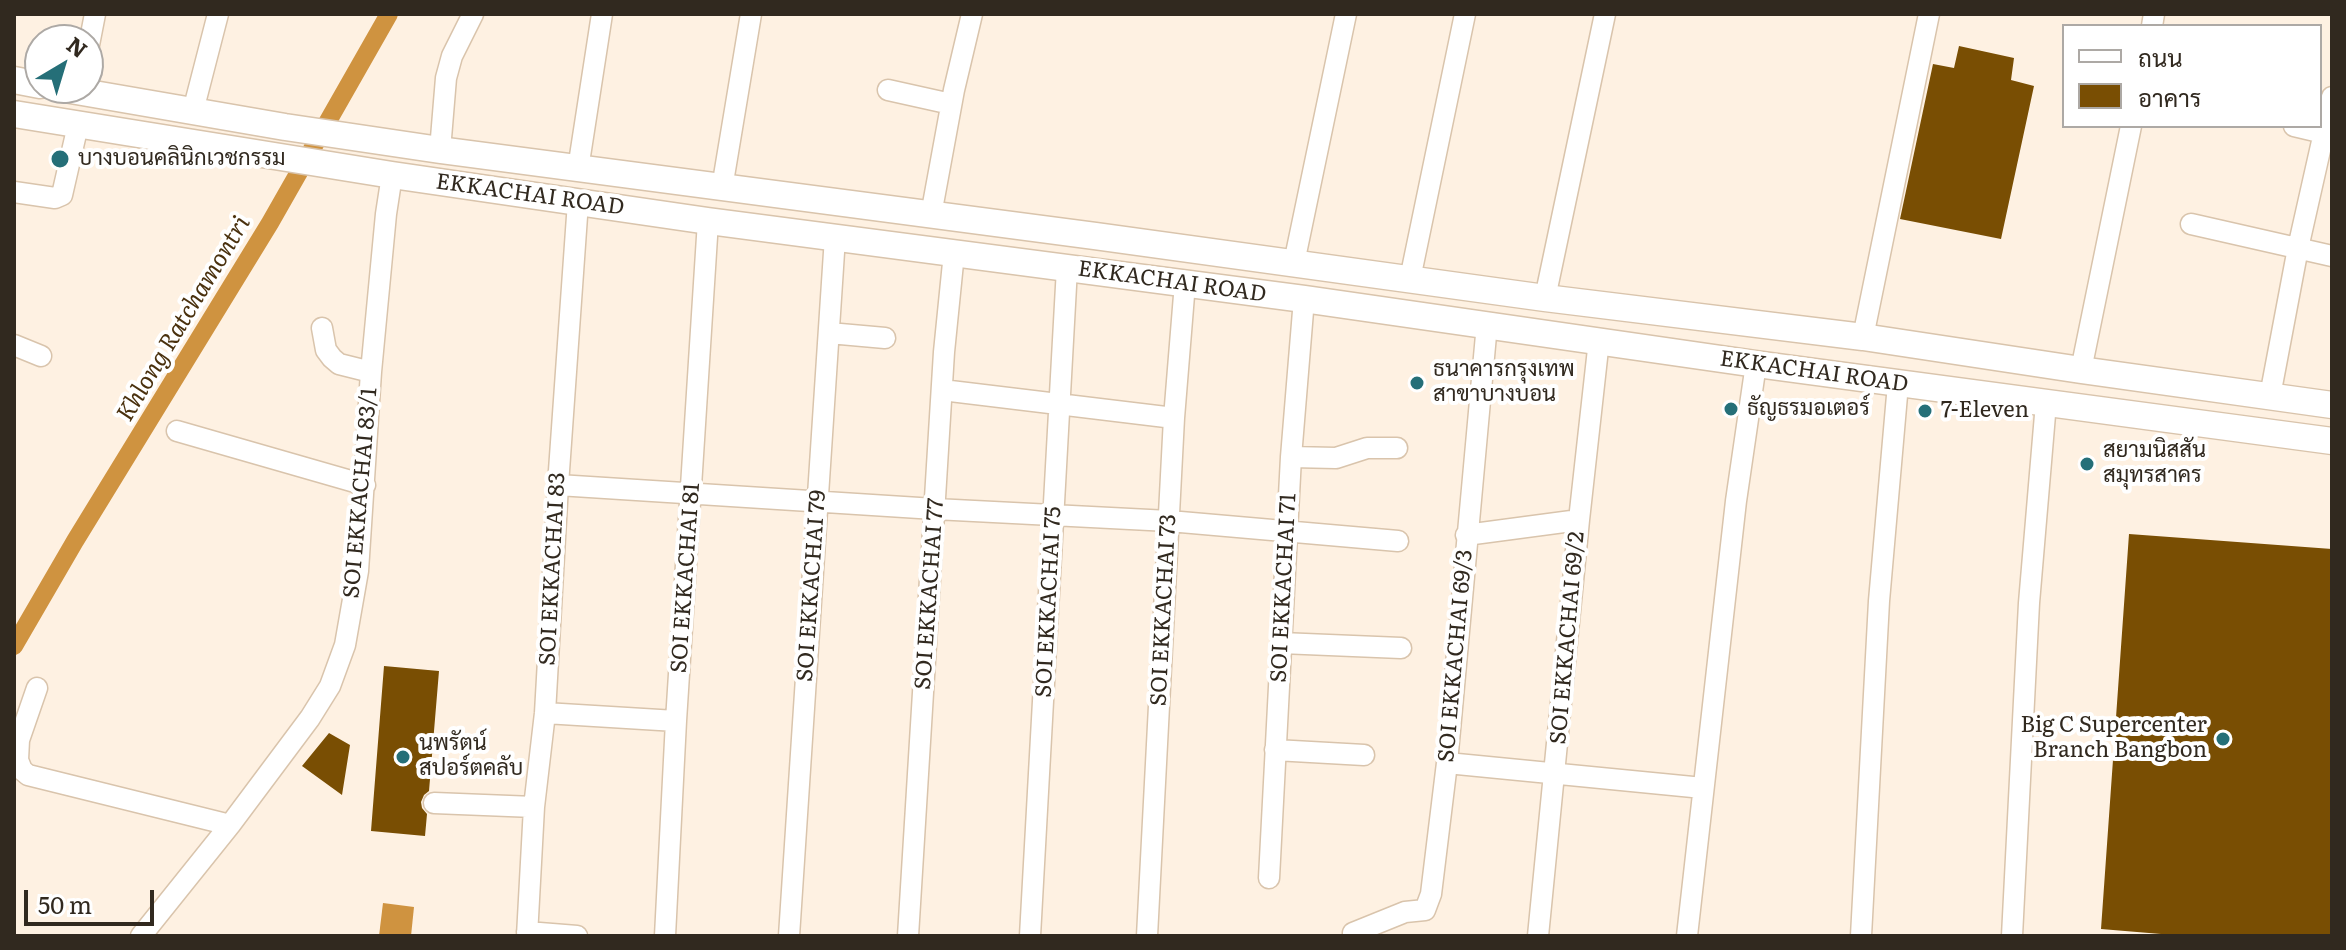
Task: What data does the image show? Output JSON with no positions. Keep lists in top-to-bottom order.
{
  "streets": {
    "main road": ["EKKACHAI ROAD"],
    "street": [
      "SOI EKKACHAI 83/1",
      "SOI EKKACHAI 83",
      "SOI EKKACHAI 81",
      "SOI EKKACHAI 79",
      "SOI EKKACHAI 71",
      "SOI EKKACHAI 77",
      "SOI EKKACHAI 75",
      "SOI EKKACHAI 73",
      "SOI EKKACHAI 69/2",
      "SOI EKKACHAI 69/3"
    ]
  },
  "crossings": [
    ["EKKACHAI ROAD", "SOI EKKACHAI 83/1"],
    ["EKKACHAI ROAD", "SOI EKKACHAI 83"],
    ["EKKACHAI ROAD", "SOI EKKACHAI 81"],
    ["EKKACHAI ROAD", "SOI EKKACHAI 79"],
    ["EKKACHAI ROAD", "SOI EKKACHAI 71"],
    ["EKKACHAI ROAD", "SOI EKKACHAI 77"],
    ["EKKACHAI ROAD", "SOI EKKACHAI 75"],
    ["EKKACHAI ROAD", "SOI EKKACHAI 73"],
    ["EKKACHAI ROAD", "SOI EKKACHAI 69/2"],
    ["EKKACHAI ROAD", "SOI EKKACHAI 69/3"]
  ],
  "water": ["Khlong Ratchamontri"],
  "places": [
    "บางบอนคลินิกเวชกรรม",
    "ธนาคารกรุงเทพ สาขาบางบอน",
    "ธัญธรมอเตอร์",
    "7-Eleven",
    "สยามนิสสัน สมุทรสาคร",
    "Big C Supercenter Branch Bangbon",
    "นพรัตน์ สปอร์ตคลับ"
  ],
  "legend": ["ถนน", "อาคาร"],
  "scale_bar": "50 m",
  "north": "top right"
}
